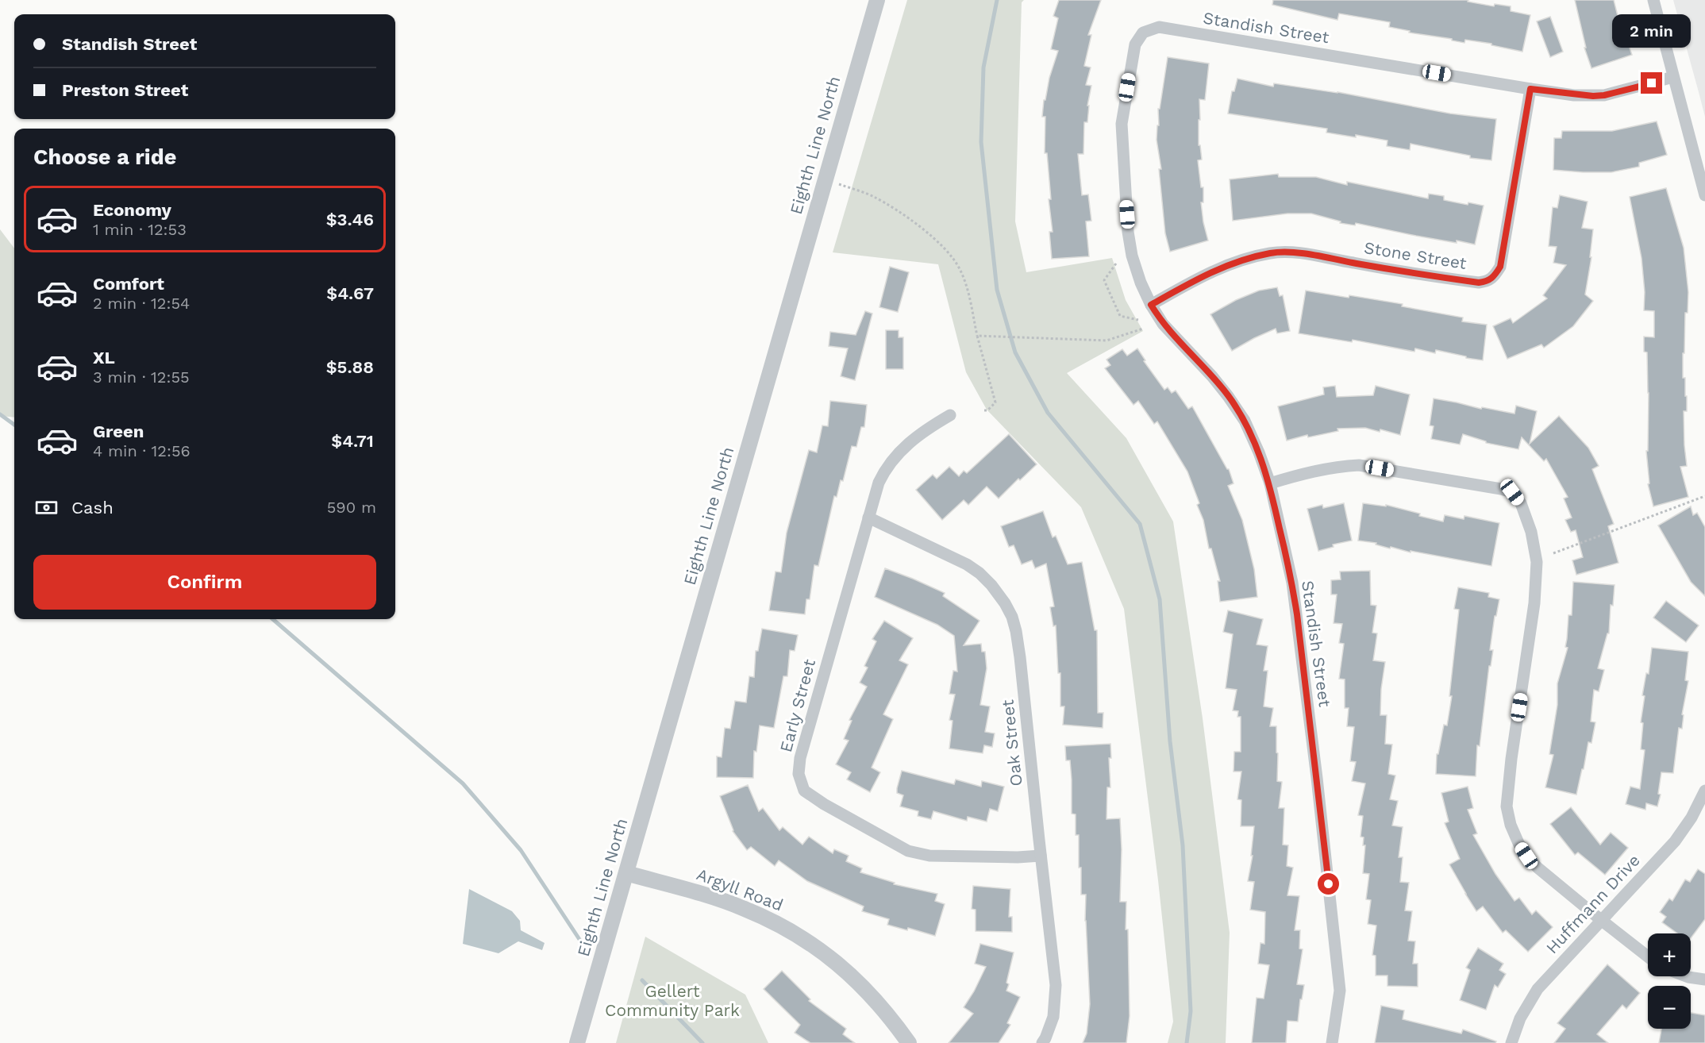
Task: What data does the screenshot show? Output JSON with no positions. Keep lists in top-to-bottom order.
{
  "streets": {
    "street": [
      "Standish Street",
      "Eighth Line North",
      "Stone Street",
      "Early Street",
      "Oak Street",
      "Argyll Road",
      "Huffmann Drive"
    ]
  },
  "crossings": [
    ["Standish Street", "Stone Street"],
    ["Eighth Line North", "Argyll Road"],
    ["Early Street", "Oak Street"]
  ],
  "parks": ["Gellert Community Park"],
  "page": {
    "bubble": "2 min",
    "banner": ["Standish Street", "Preston Street"],
    "heading": "Choose a ride",
    "list": [
      {
        "name": "Economy",
        "note": "1 min · 12:53",
        "value": "$3.46"
      },
      {
        "name": "Comfort",
        "note": "2 min · 12:54",
        "value": "$4.67"
      },
      {
        "name": "XL",
        "note": "3 min · 12:55",
        "value": "$5.88"
      },
      {
        "name": "Green",
        "note": "4 min · 12:56",
        "value": "$4.71"
      }
    ],
    "pay": ["Cash", "590 m"],
    "buttons": "Confirm",
    "map_buttons": ["+", "−"]
  }
}
